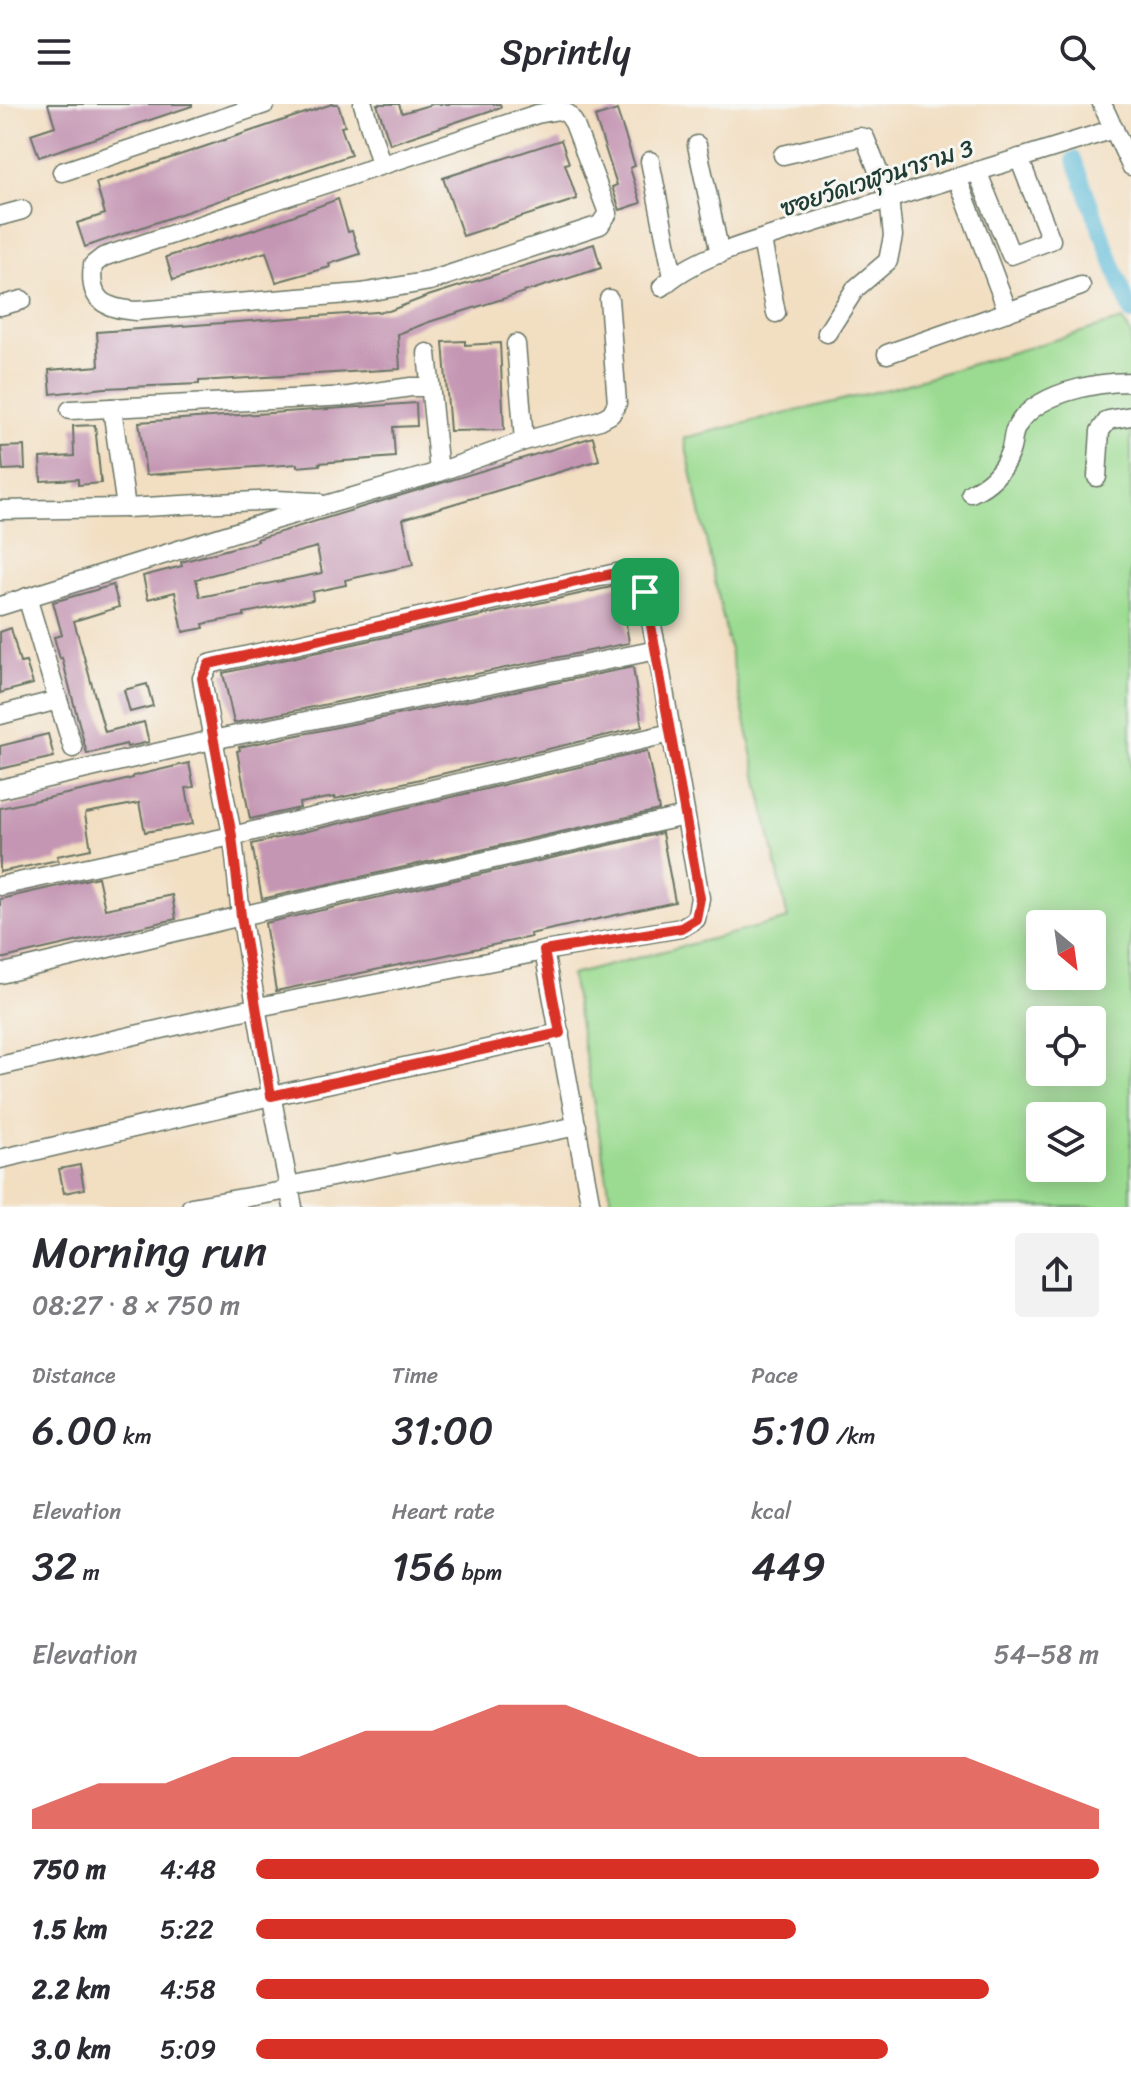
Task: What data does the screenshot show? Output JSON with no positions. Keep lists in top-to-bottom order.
{
  "streets": {
    "street": ["ซอยวัดเวฬุวนาราม 3"]
  },
  "north": "bottom right",
  "page": {
    "header": "Sprintly",
    "heading": ["Morning run", "08:27 · 8 × 750 m"],
    "stats": [
      ["Distance", "6.00 km"],
      ["Time", "31:00"],
      ["Pace", "5:10 /km"],
      ["Elevation", "32 m"],
      ["Heart rate", "156 bpm"],
      ["kcal", "449"]
    ],
    "chart": ["Elevation", "54–58 m"],
    "list": [
      {
        "name": "750 m",
        "note": "4:48"
      },
      {
        "name": "1.5 km",
        "note": "5:22"
      },
      {
        "name": "2.2 km",
        "note": "4:58"
      },
      {
        "name": "3.0 km",
        "note": "5:09"
      }
    ]
  }
}
